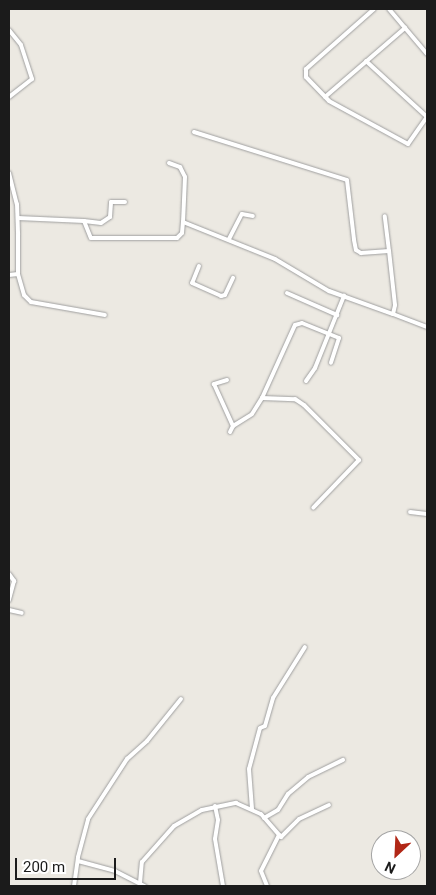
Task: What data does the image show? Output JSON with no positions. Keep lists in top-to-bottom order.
{
  "scale_bar": "200 m",
  "north": "bottom left"
}
